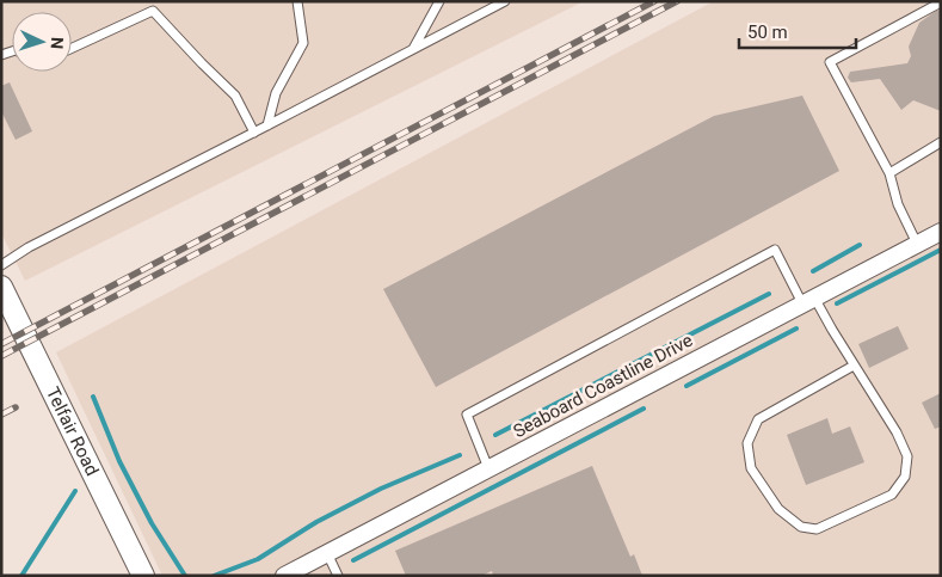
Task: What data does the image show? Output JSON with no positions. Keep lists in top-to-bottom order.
{
  "streets": {
    "street": ["Seaboard Coastline Drive", "Telfair Road"]
  },
  "scale_bar": "50 m",
  "north": "right"
}
